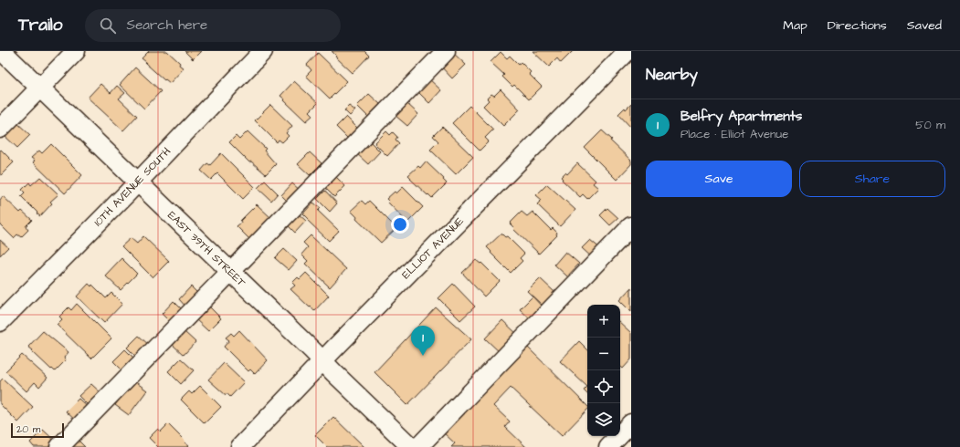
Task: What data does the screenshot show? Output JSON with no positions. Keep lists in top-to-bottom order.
{
  "streets": {
    "street": ["10TH AVENUE SOUTH", "ELLIOT AVENUE", "EAST 39TH STREET"]
  },
  "crossings": [
    ["10TH AVENUE SOUTH", "EAST 39TH STREET"],
    ["ELLIOT AVENUE", "EAST 39TH STREET"]
  ],
  "scale_bar": "20 m",
  "page": {
    "header": "Trailo",
    "search": "Search here",
    "nav": ["Map", "Directions", "Saved"],
    "heading": "Nearby",
    "list": [
      {
        "mark": "1",
        "name": "Belfry Apartments",
        "note": "Place · Elliot Avenue",
        "value": "50 m"
      }
    ],
    "buttons": ["Save", "Share"],
    "map_buttons": ["+", "−"],
    "pins": "1",
    "scale": "20 m"
  }
}
